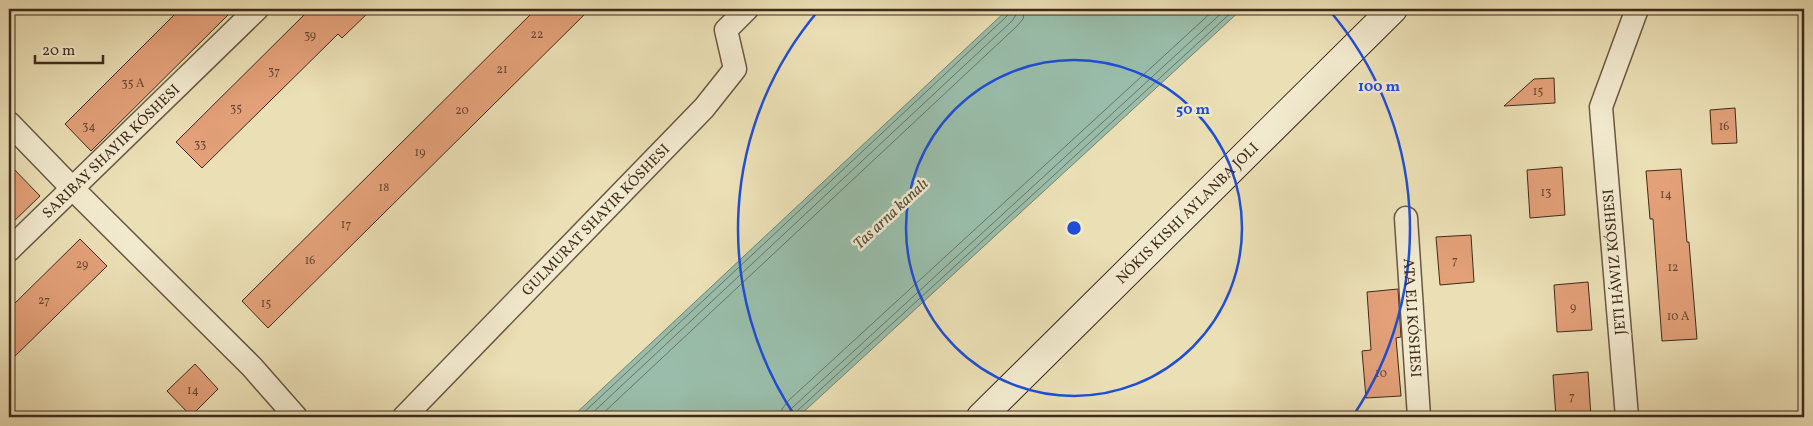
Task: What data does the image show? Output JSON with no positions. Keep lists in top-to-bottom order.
{
  "streets": {
    "street": ["JETI HÁWIZ KÓSHESI", "ATA ELI KÓSHESI"]
  },
  "water": ["Tas arna kanalı"],
  "house_numbers": [
    "22",
    "39",
    "21",
    "37",
    "35 А",
    "15",
    "35",
    "20",
    "34",
    "16",
    "33",
    "19",
    "18",
    "13",
    "14",
    "17",
    "16",
    "7",
    "29",
    "12",
    "27",
    "15",
    "9",
    "10 А",
    "10",
    "14",
    "7"
  ],
  "scale_bar": "20 m",
  "rings": ["100 m", "50 m"]
}
